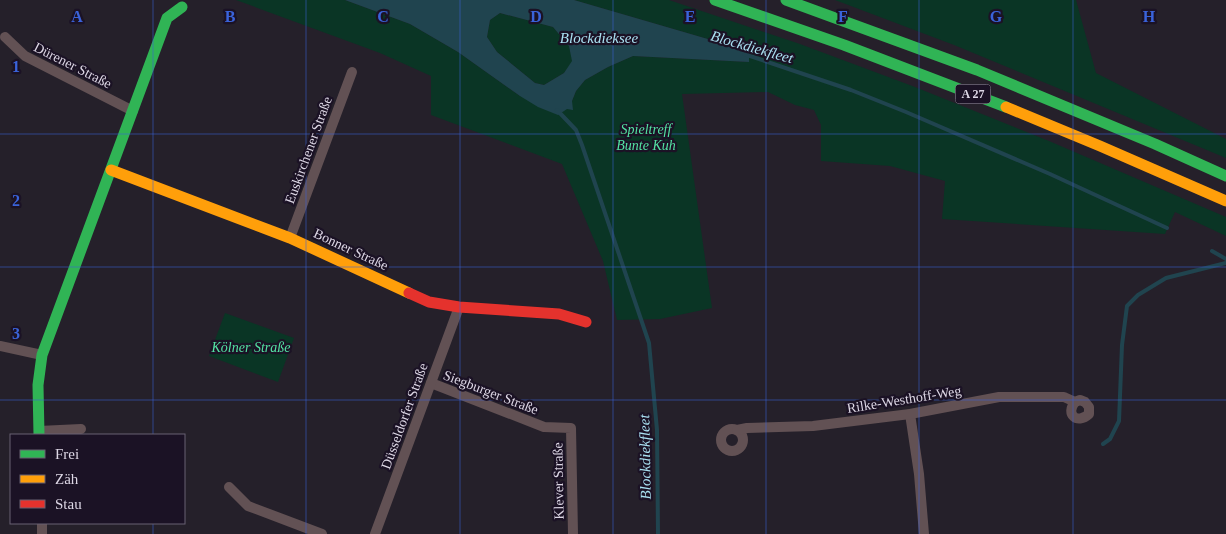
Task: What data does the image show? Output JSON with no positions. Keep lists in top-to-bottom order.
{
  "streets": {
    "main road": ["A 27", "Bonner Straße"],
    "street": [
      "Dürener Straße",
      "Euskirchener Straße",
      "Siegburger Straße",
      "Rilke-Westhoff-Weg",
      "Düsseldorfer Straße",
      "Klever Straße"
    ]
  },
  "crossings": [
    ["Euskirchener Straße", "Bonner Straße"],
    ["Bonner Straße", "Düsseldorfer Straße"],
    ["Siegburger Straße", "Düsseldorfer Straße"],
    ["Siegburger Straße", "Klever Straße"]
  ],
  "water": ["Blockdieksee", "Blockdiekfleet"],
  "parks": ["Spieltreff Bunte Kuh", "Kölner Straße"],
  "legend": ["Frei", "Zäh", "Stau"],
  "grid": {
    "columns": [
      "A",
      "B",
      "C",
      "D",
      "E",
      "F",
      "G",
      "H"
    ],
    "rows": ["1", "2", "3"]
  }
}
